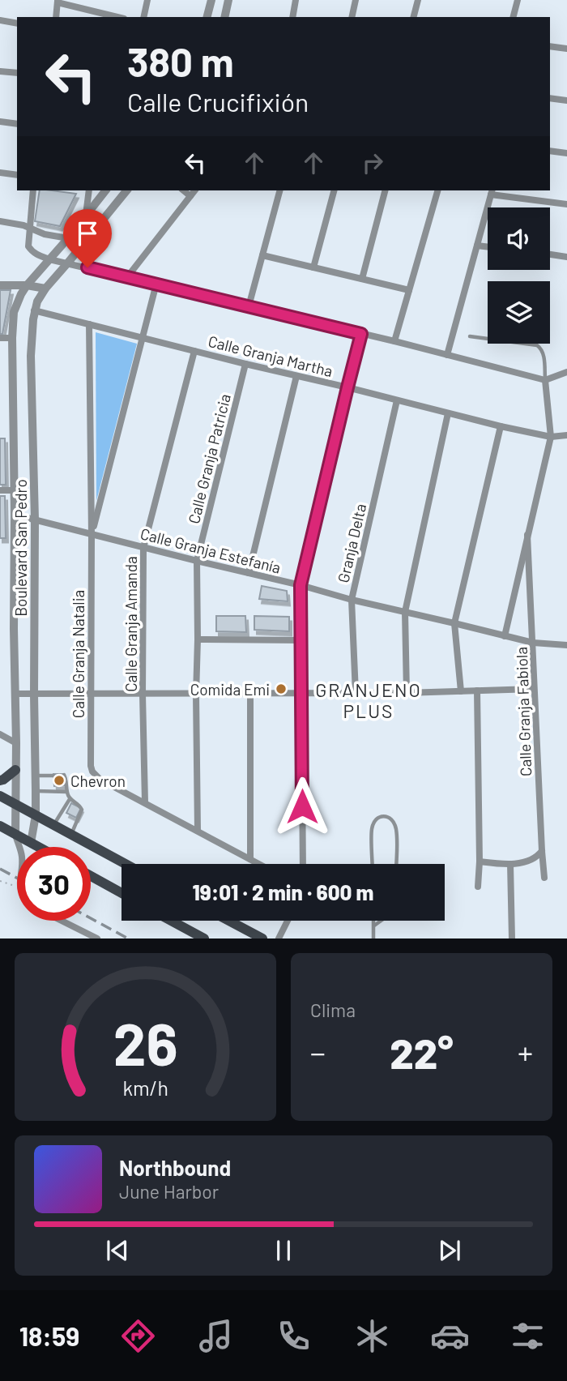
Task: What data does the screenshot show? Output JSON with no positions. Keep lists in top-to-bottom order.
{
  "streets": {
    "street": [
      "Calle Granja Martha",
      "Calle Granja Patricia",
      "Granja Delta",
      "Boulevard San Pedro",
      "Calle Granja Estefanía",
      "Calle Granja Amanda",
      "Calle Granja Natalia",
      "Calle Granja Fabiola"
    ]
  },
  "crossings": [
    ["Calle Granja Martha", "Calle Granja Patricia"],
    ["Calle Granja Martha", "Granja Delta"],
    ["Calle Granja Martha", "Boulevard San Pedro"],
    ["Calle Granja Martha", "Calle Granja Amanda"],
    ["Calle Granja Martha", "Calle Granja Natalia"],
    ["Calle Granja Martha", "Calle Granja Fabiola"],
    ["Calle Granja Patricia", "Calle Granja Estefanía"],
    ["Calle Granja Patricia", "Calle Granja Natalia"],
    ["Granja Delta", "Calle Granja Estefanía"],
    ["Boulevard San Pedro", "Calle Granja Estefanía"],
    ["Calle Granja Estefanía", "Calle Granja Amanda"],
    ["Calle Granja Estefanía", "Calle Granja Natalia"],
    ["Calle Granja Estefanía", "Calle Granja Fabiola"],
    ["Calle Granja Amanda", "Calle Granja Natalia"]
  ],
  "districts": ["GRANJENO PLUS"],
  "places": ["Comida Emi", "Chevron"],
  "page": {
    "turn": ["380 m", "Calle Crucifixión"],
    "limit": "30",
    "trip": "19:01 · 2 min · 600 m",
    "tile": "Clima",
    "heat": ["−", "22°", "+"],
    "song": ["Northbound", "June Harbor"],
    "tabs": "18:59",
    "gauge": ["26", "km/h"]
  }
}
